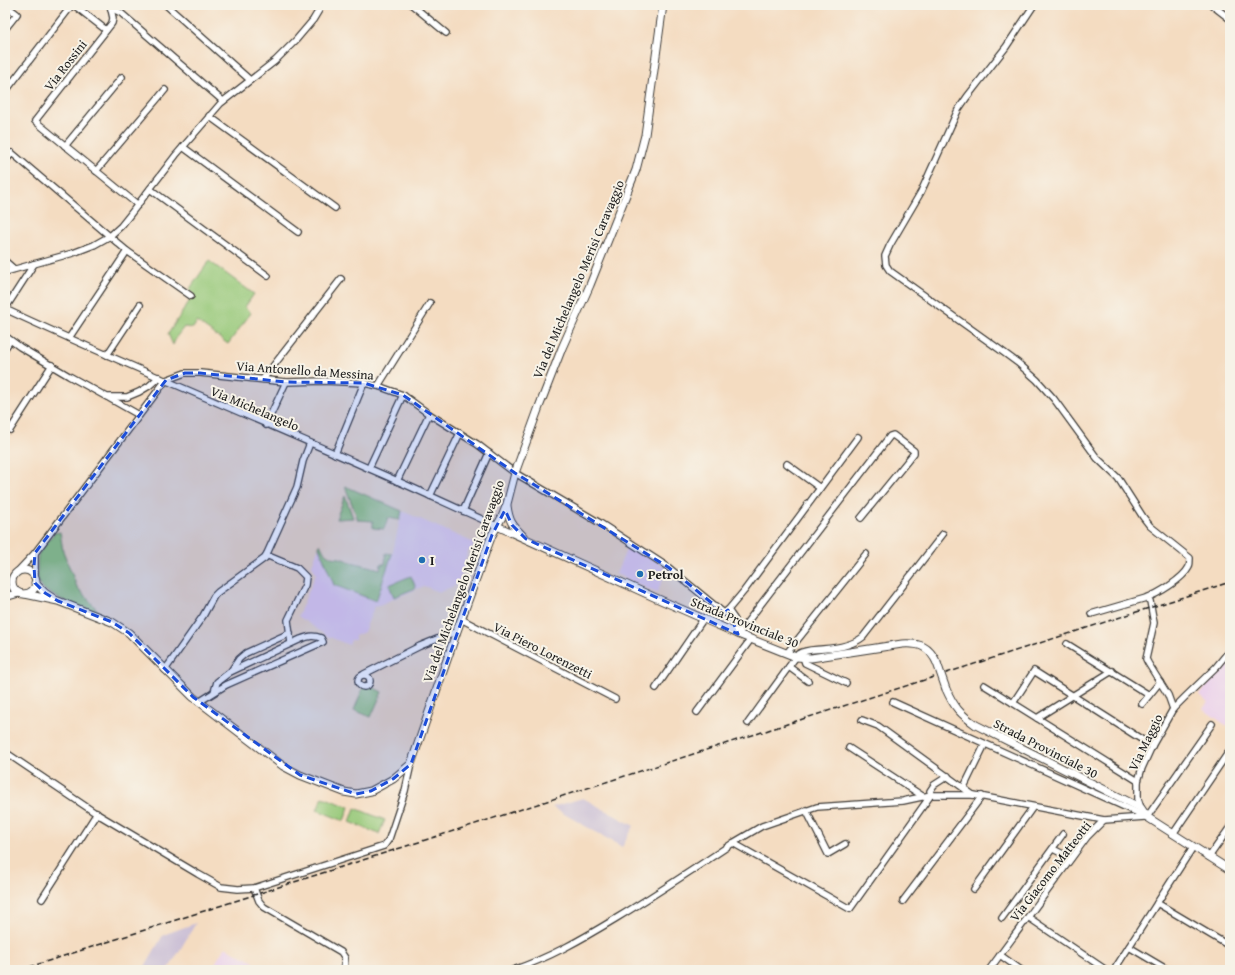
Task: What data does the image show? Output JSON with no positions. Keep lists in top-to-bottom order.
{
  "streets": {
    "street": [
      "Via Rossini",
      "Via del Michelangelo Merisi Caravaggio",
      "Via Antonello da Messina",
      "Via Michelangelo",
      "Strada Provinciale 30",
      "Via Piero Lorenzetti",
      "Via Maggio",
      "Via Giacomo Matteotti"
    ]
  },
  "crossings": [
    ["Via del Michelangelo Merisi Caravaggio", "Via Antonello da Messina"],
    ["Via del Michelangelo Merisi Caravaggio", "Via Michelangelo"],
    ["Via del Michelangelo Merisi Caravaggio", "Strada Provinciale 30"],
    ["Via del Michelangelo Merisi Caravaggio", "Via Piero Lorenzetti"],
    ["Via Antonello da Messina", "Via Michelangelo"],
    ["Via Michelangelo", "Strada Provinciale 30"],
    ["Strada Provinciale 30", "Via Maggio"],
    ["Strada Provinciale 30", "Via Giacomo Matteotti"]
  ],
  "places": ["I", "Petrol"]
}
